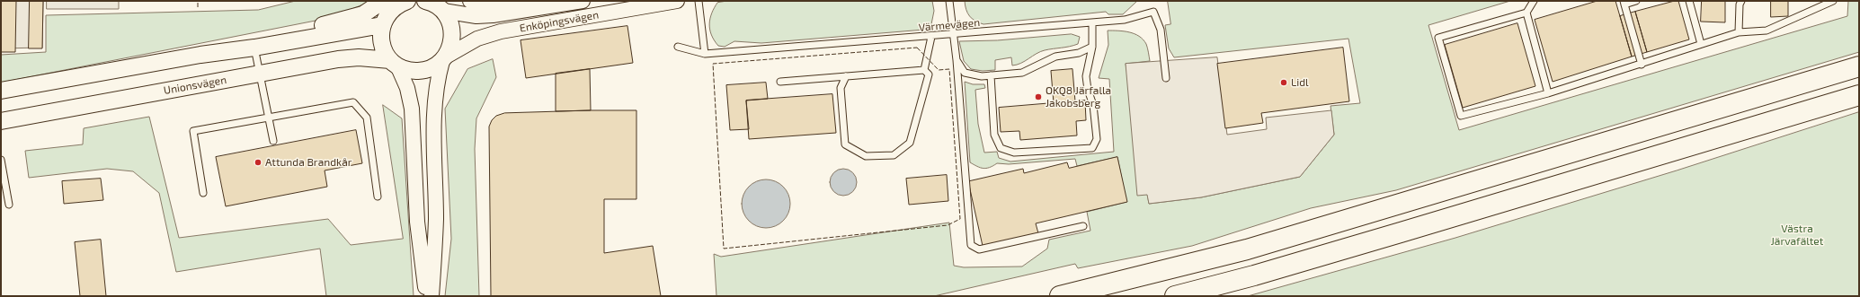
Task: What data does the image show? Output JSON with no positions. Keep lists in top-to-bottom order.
{
  "streets": {
    "main road": ["Unionsvägen"],
    "street": ["Enköpingsvägen"],
    "lane": ["Värmevägen"]
  },
  "crossings": [
    ["Enköpingsvägen", "Unionsvägen"]
  ],
  "parks": ["Västra Järvafältet"],
  "places": ["Lidl", "OKQ8 Järfalla Jakobsberg", "Attunda Brandkår"]
}
